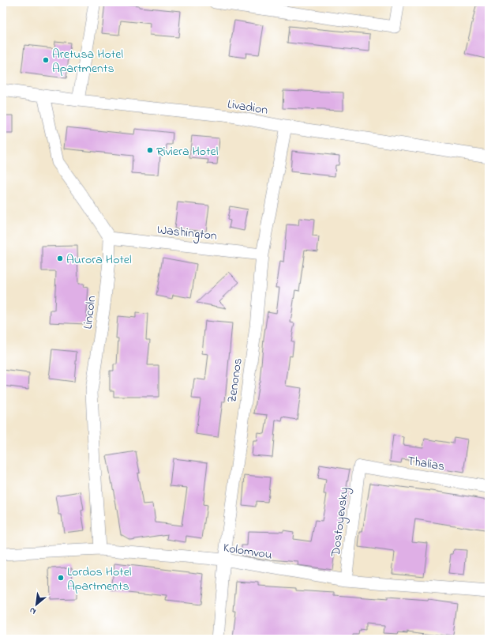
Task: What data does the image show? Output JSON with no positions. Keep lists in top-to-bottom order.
{
  "streets": {
    "street": [
      "Livadion",
      "Washington",
      "Lincoln",
      "Zenonos",
      "Thalias",
      "Dostoyevsky",
      "Kolomvou"
    ]
  },
  "crossings": [
    ["Livadion", "Zenonos"],
    ["Washington", "Lincoln"],
    ["Washington", "Zenonos"],
    ["Lincoln", "Kolomvou"],
    ["Zenonos", "Kolomvou"],
    ["Thalias", "Dostoyevsky"],
    ["Dostoyevsky", "Kolomvou"]
  ],
  "places": [
    "Aretusa Hotel Apartments",
    "Riviera Hotel",
    "Aurora Hotel",
    "Lordos Hotel Apartments"
  ],
  "north": "bottom left"
}
